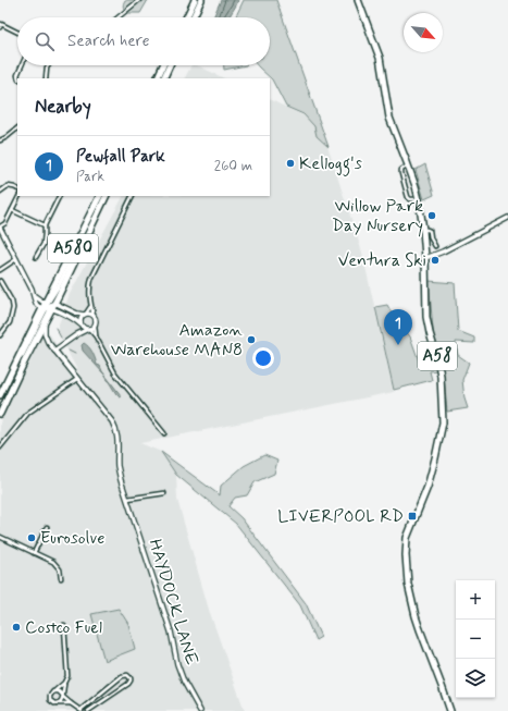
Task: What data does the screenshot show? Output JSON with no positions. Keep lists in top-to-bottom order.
{
  "streets": {
    "highway": ["A580", "A58"],
    "street": ["HAYDOCK LANE"]
  },
  "crossings": [
    ["A580", "HAYDOCK LANE"]
  ],
  "places": {
    "other": [
      "Kellogg's",
      "Willow Park Day Nursery",
      "Ventura Ski",
      "Amazon Warehouse MAN8",
      "Eurosolve",
      "Costco Fuel"
    ],
    "transit": ["LIVERPOOL RD"]
  },
  "north": "bottom right",
  "page": {
    "search": "Search here",
    "heading": "Nearby",
    "list": [
      {
        "mark": "1",
        "name": "Pewfall Park",
        "note": "Park",
        "value": "260 m"
      }
    ],
    "pins": "1",
    "map_buttons": ["+", "−"]
  }
}
